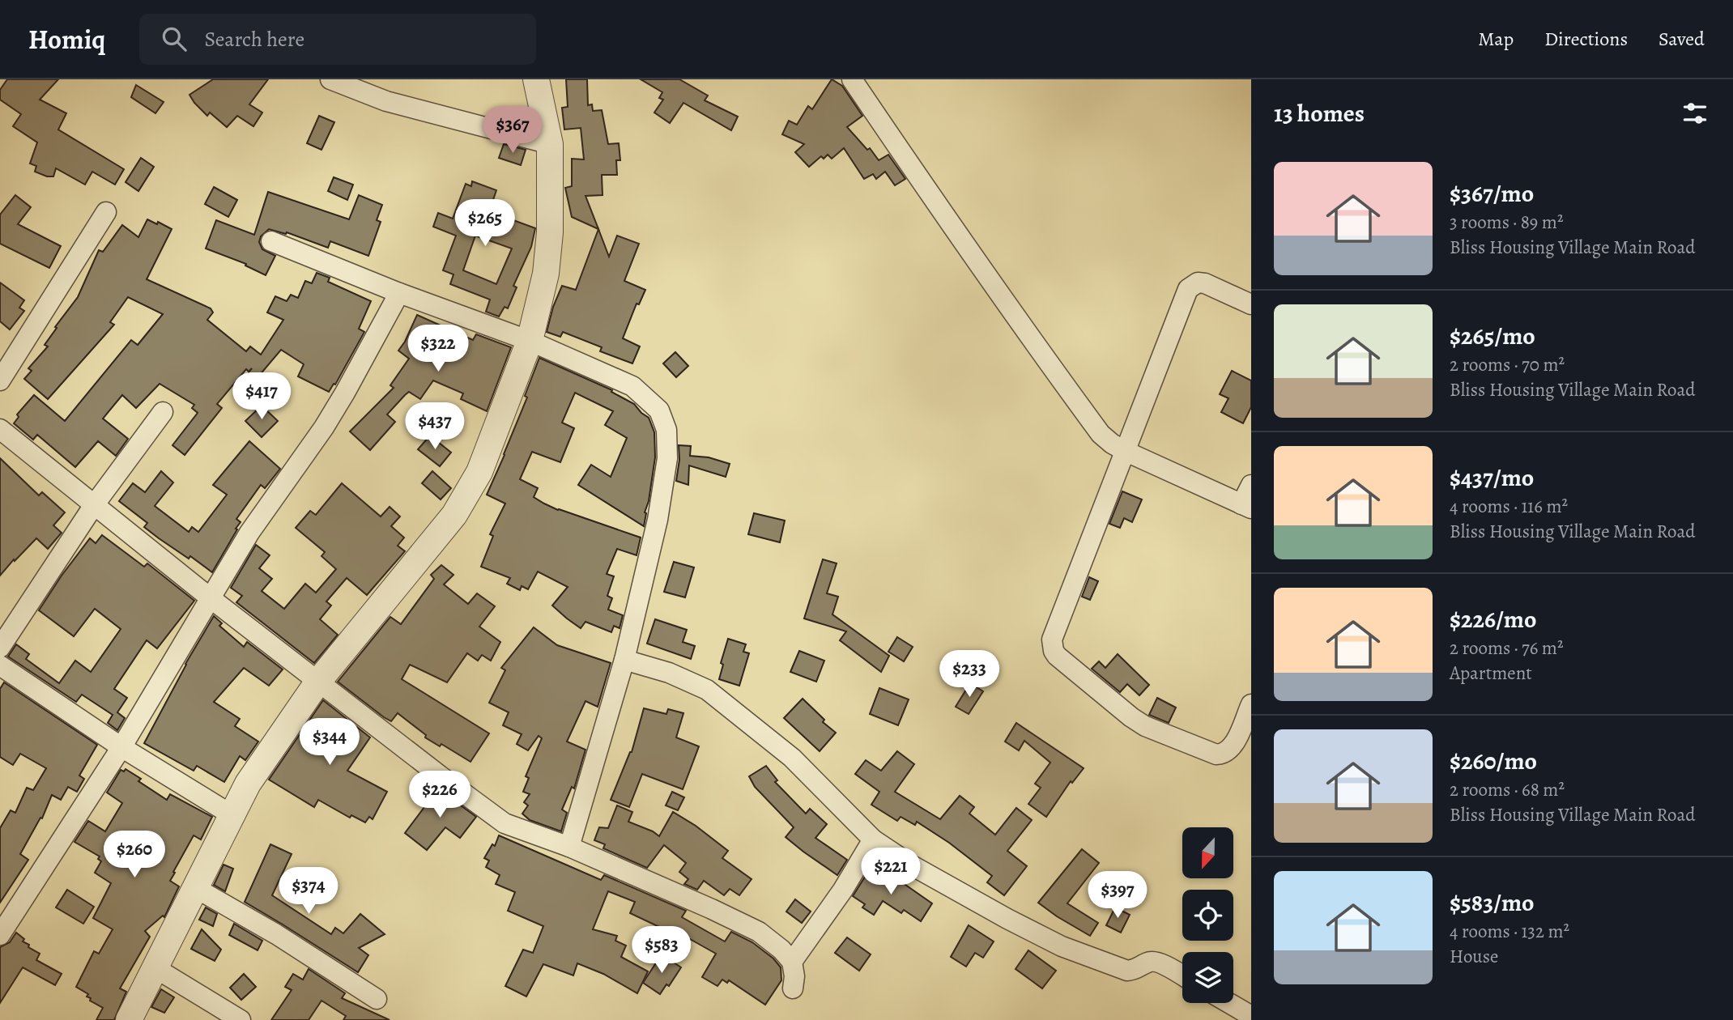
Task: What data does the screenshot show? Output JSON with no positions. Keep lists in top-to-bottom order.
{
  "north": "bottom",
  "page": {
    "header": "Homiq",
    "search": "Search here",
    "nav": ["Map", "Directions", "Saved"],
    "heading": "13 homes",
    "price": [
      "$367",
      "$265",
      "$322",
      "$417",
      "$437",
      "$233",
      "$344",
      "$226",
      "$260",
      "$221",
      "$374",
      "$397",
      "$583"
    ],
    "list": [
      {
        "name": "$367/mo",
        "note": "3 rooms · 89 m² · Bliss Housing Village Main Road"
      },
      {
        "name": "$265/mo",
        "note": "2 rooms · 70 m² · Bliss Housing Village Main Road"
      },
      {
        "name": "$437/mo",
        "note": "4 rooms · 116 m² · Bliss Housing Village Main Road"
      },
      {
        "name": "$226/mo",
        "note": "2 rooms · 76 m² · Apartment"
      },
      {
        "name": "$260/mo",
        "note": "2 rooms · 68 m² · Bliss Housing Village Main Road"
      },
      {
        "name": "$583/mo",
        "note": "4 rooms · 132 m² · House"
      }
    ]
  }
}
